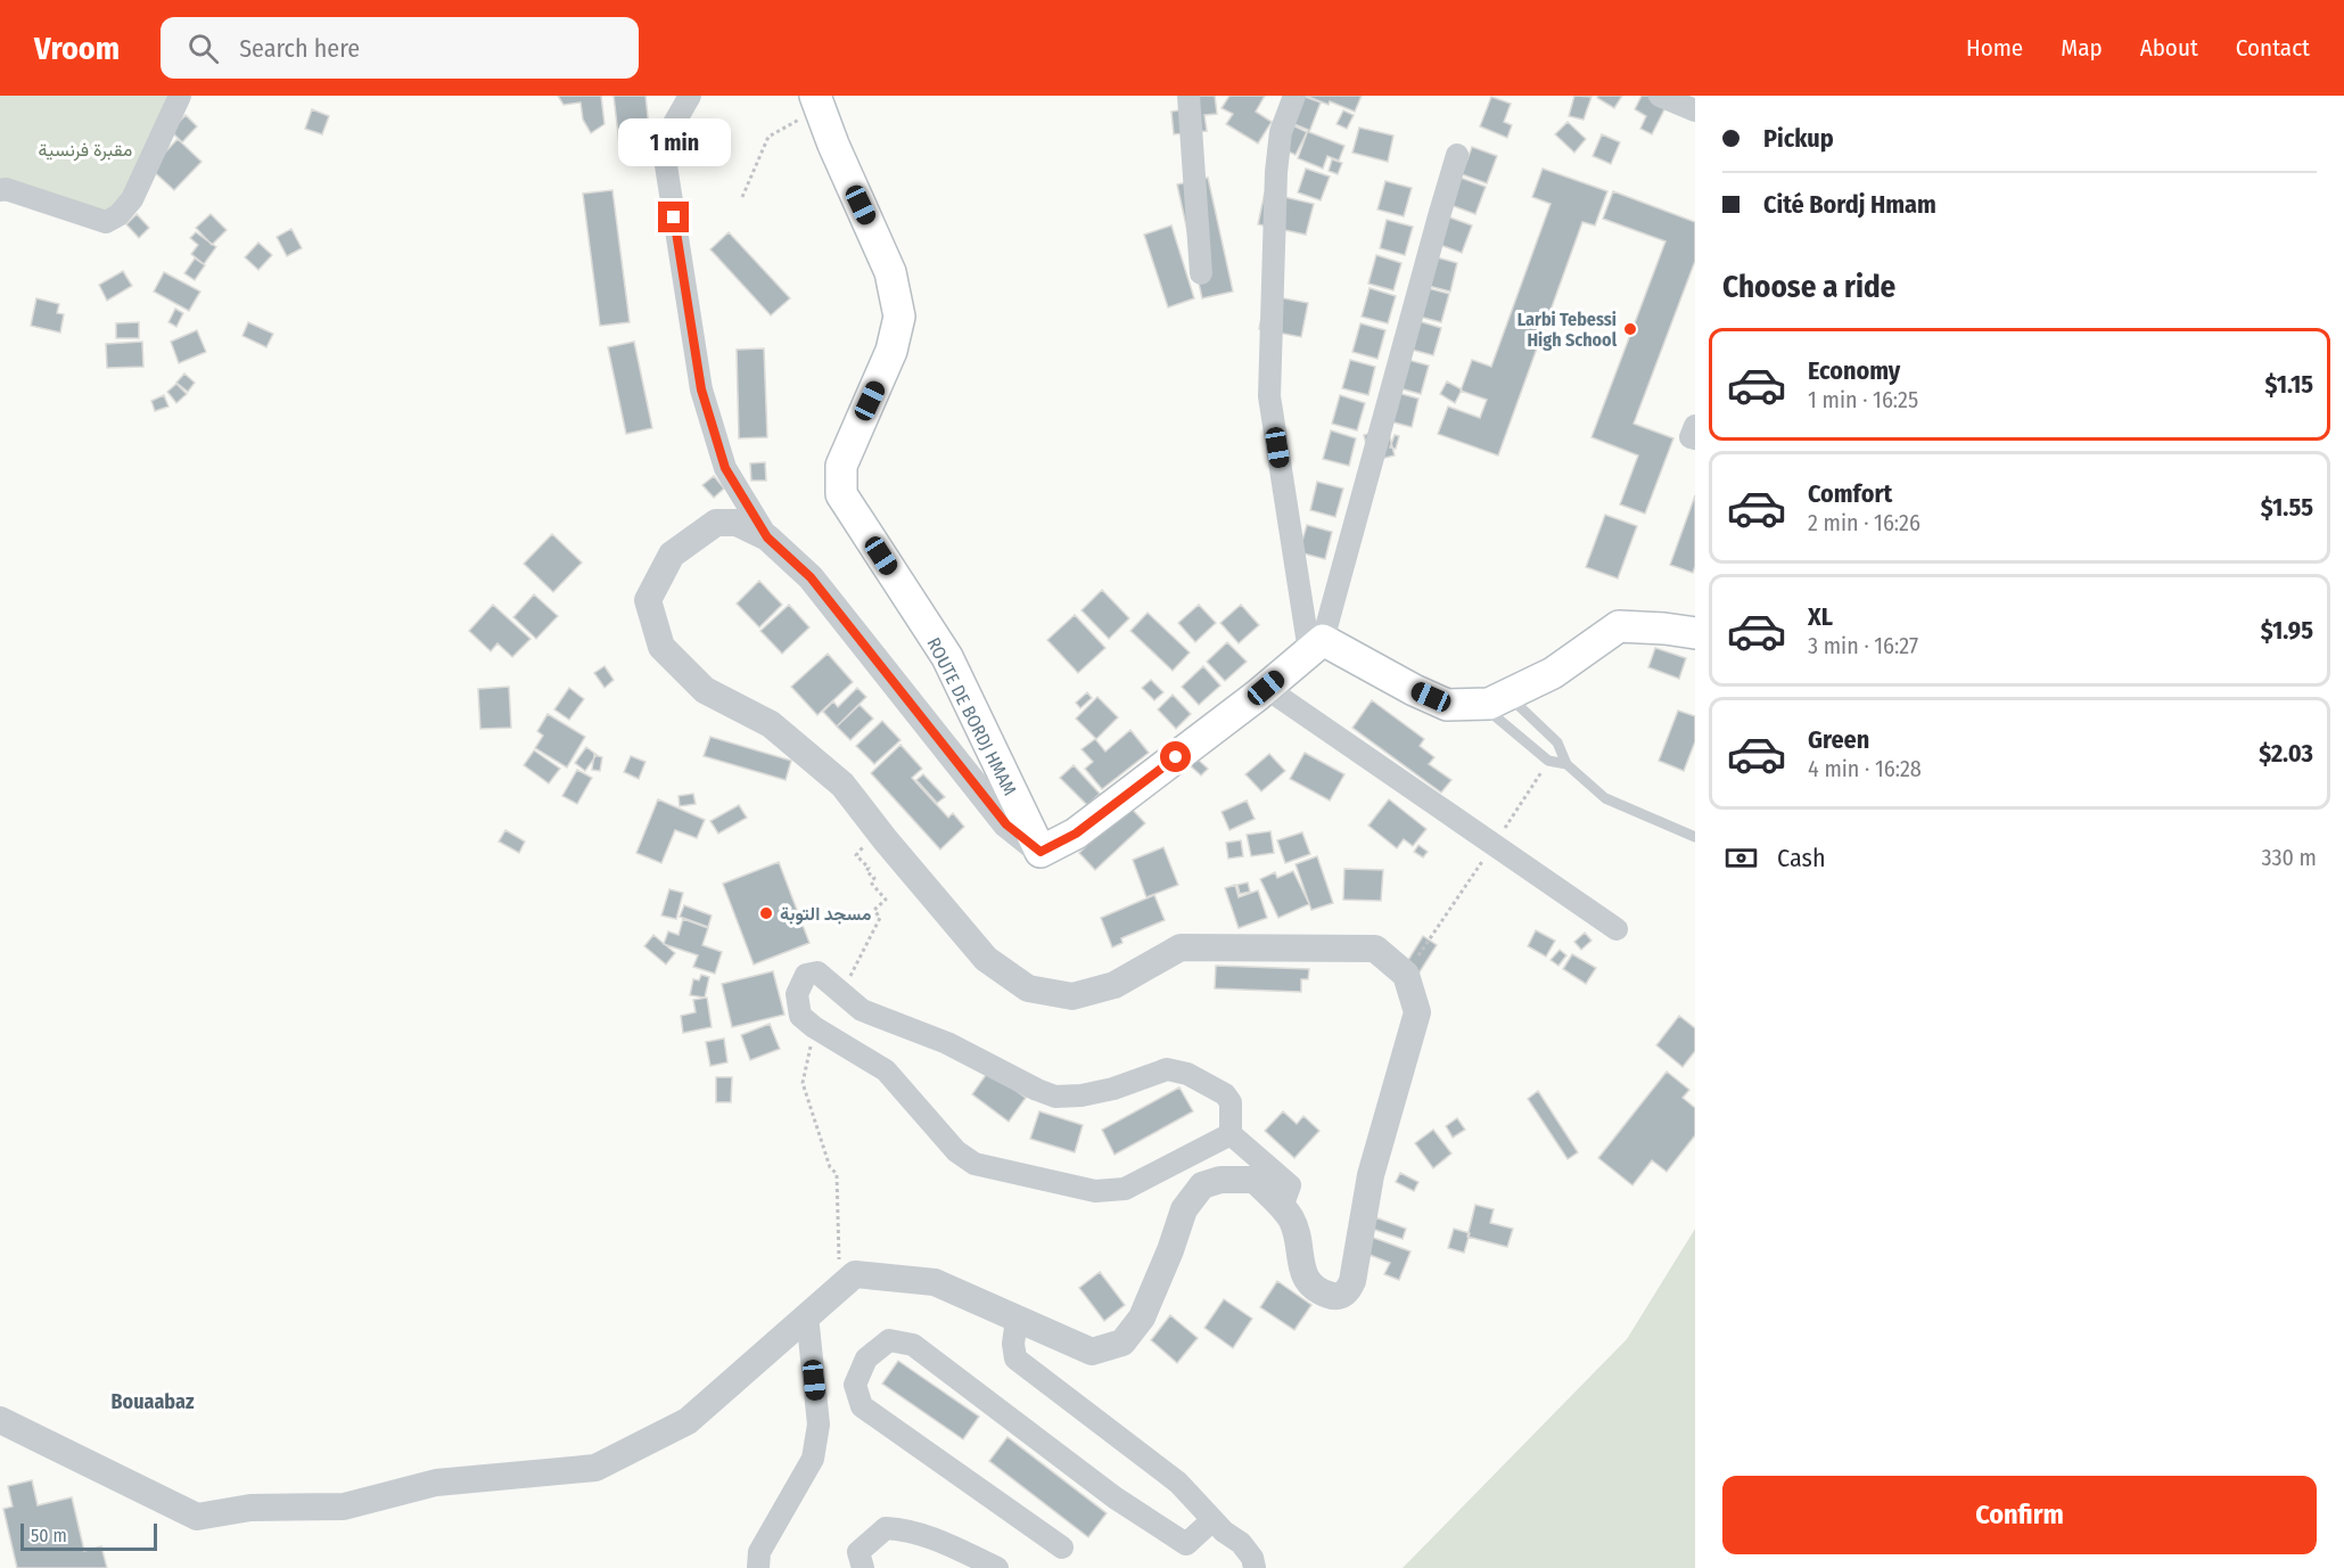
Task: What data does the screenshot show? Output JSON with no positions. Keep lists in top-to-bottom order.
{
  "streets": {
    "main road": ["ROUTE DE BORDJ HMAM"]
  },
  "districts": ["Bouaabaz"],
  "parks": ["مقبرة فرنسية"],
  "places": ["Larbi Tebessi High School", "مسجد التوبة"],
  "scale_bar": "50 m",
  "page": {
    "header": "Vroom",
    "search": "Search here",
    "nav": [
      "Home",
      "Map",
      "About",
      "Contact"
    ],
    "banner": ["Pickup", "Cité Bordj Hmam"],
    "bubble": "1 min",
    "heading": "Choose a ride",
    "list": [
      {
        "name": "Economy",
        "note": "1 min · 16:25",
        "value": "$1.15"
      },
      {
        "name": "Comfort",
        "note": "2 min · 16:26",
        "value": "$1.55"
      },
      {
        "name": "XL",
        "note": "3 min · 16:27",
        "value": "$1.95"
      },
      {
        "name": "Green",
        "note": "4 min · 16:28",
        "value": "$2.03"
      }
    ],
    "pay": ["Cash", "330 m"],
    "buttons": "Confirm",
    "scale": "50 m"
  }
}
